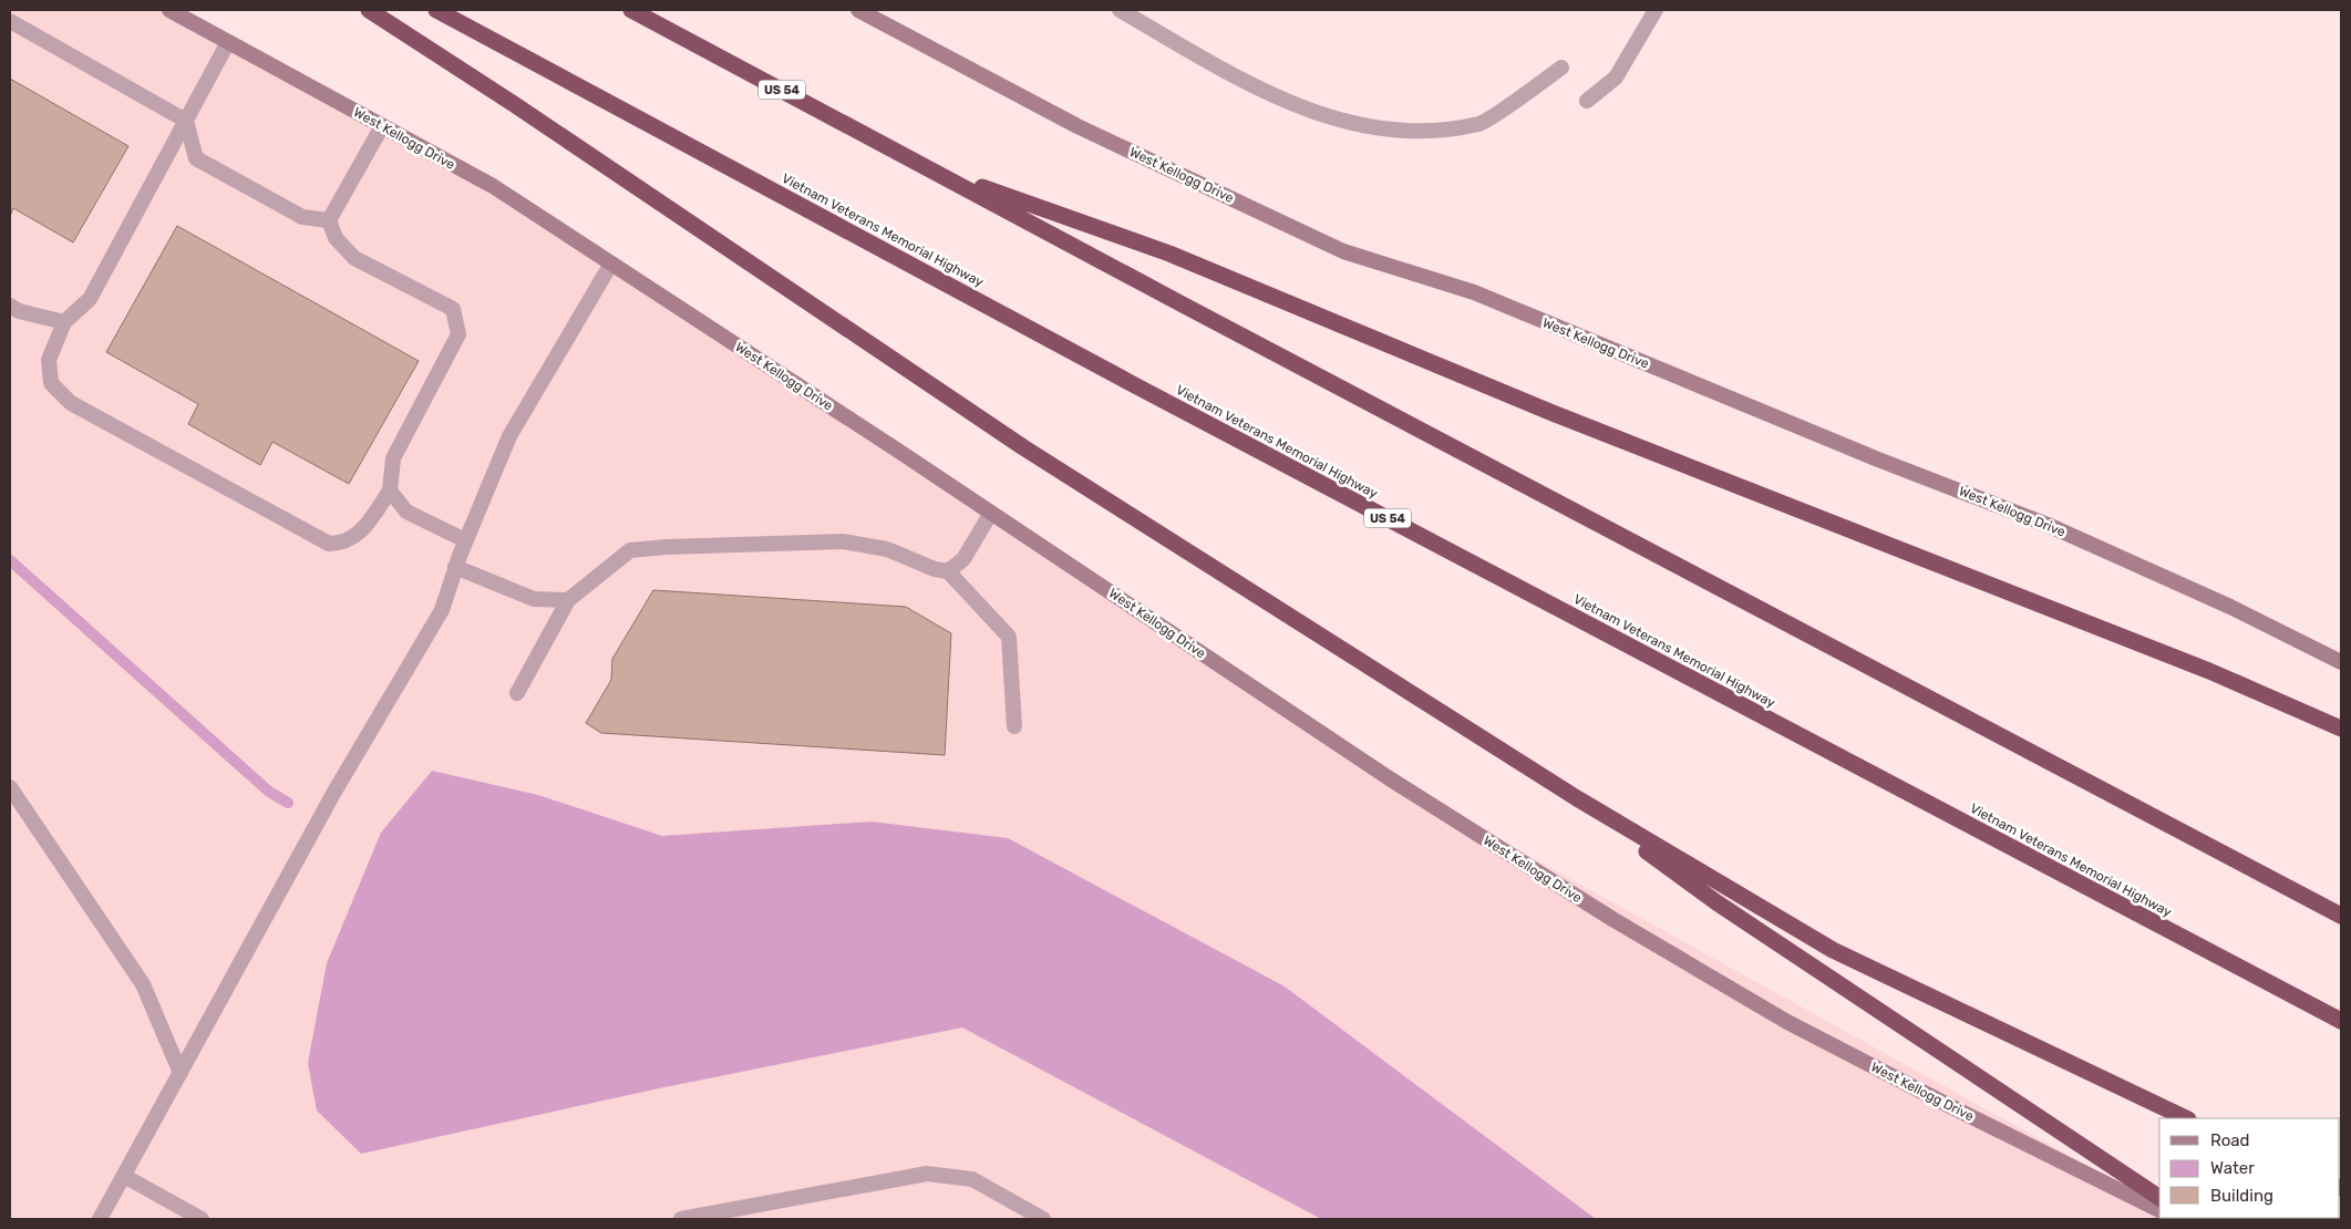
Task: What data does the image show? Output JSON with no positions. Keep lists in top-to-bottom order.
{
  "streets": {
    "highway": ["US 54", "Vietnam Veterans Memorial Highway"],
    "main road": ["West Kellogg Drive"]
  },
  "legend": ["Road", "Water", "Building"]
}
